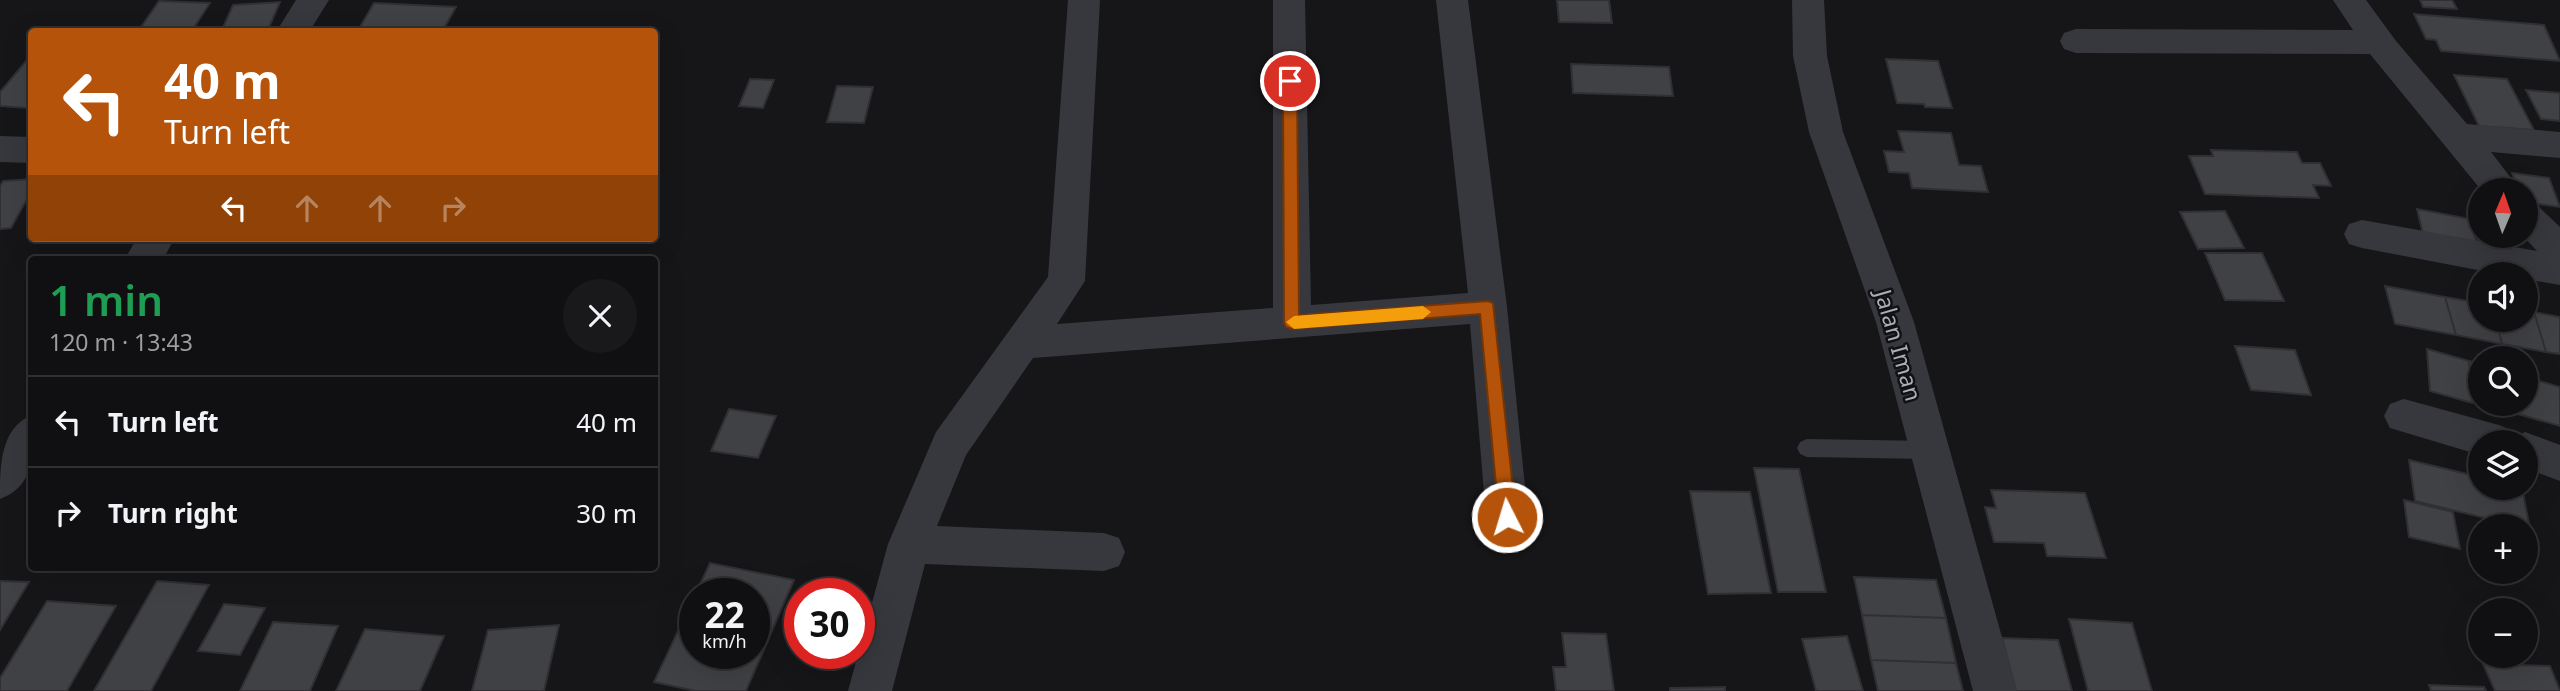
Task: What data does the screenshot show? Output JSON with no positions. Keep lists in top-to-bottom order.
{
  "streets": {
    "street": ["Jalan Iman"]
  },
  "north": "top",
  "page": {
    "turn": ["40 m", "Turn left"],
    "map_buttons": ["+", "−"],
    "heading": ["1 min", "120 m · 13:43"],
    "list": [
      {
        "name": "Turn left",
        "value": "40 m"
      },
      {
        "name": "Turn right",
        "value": "30 m"
      }
    ],
    "speed": "22 km/h",
    "limit": "30"
  }
}
